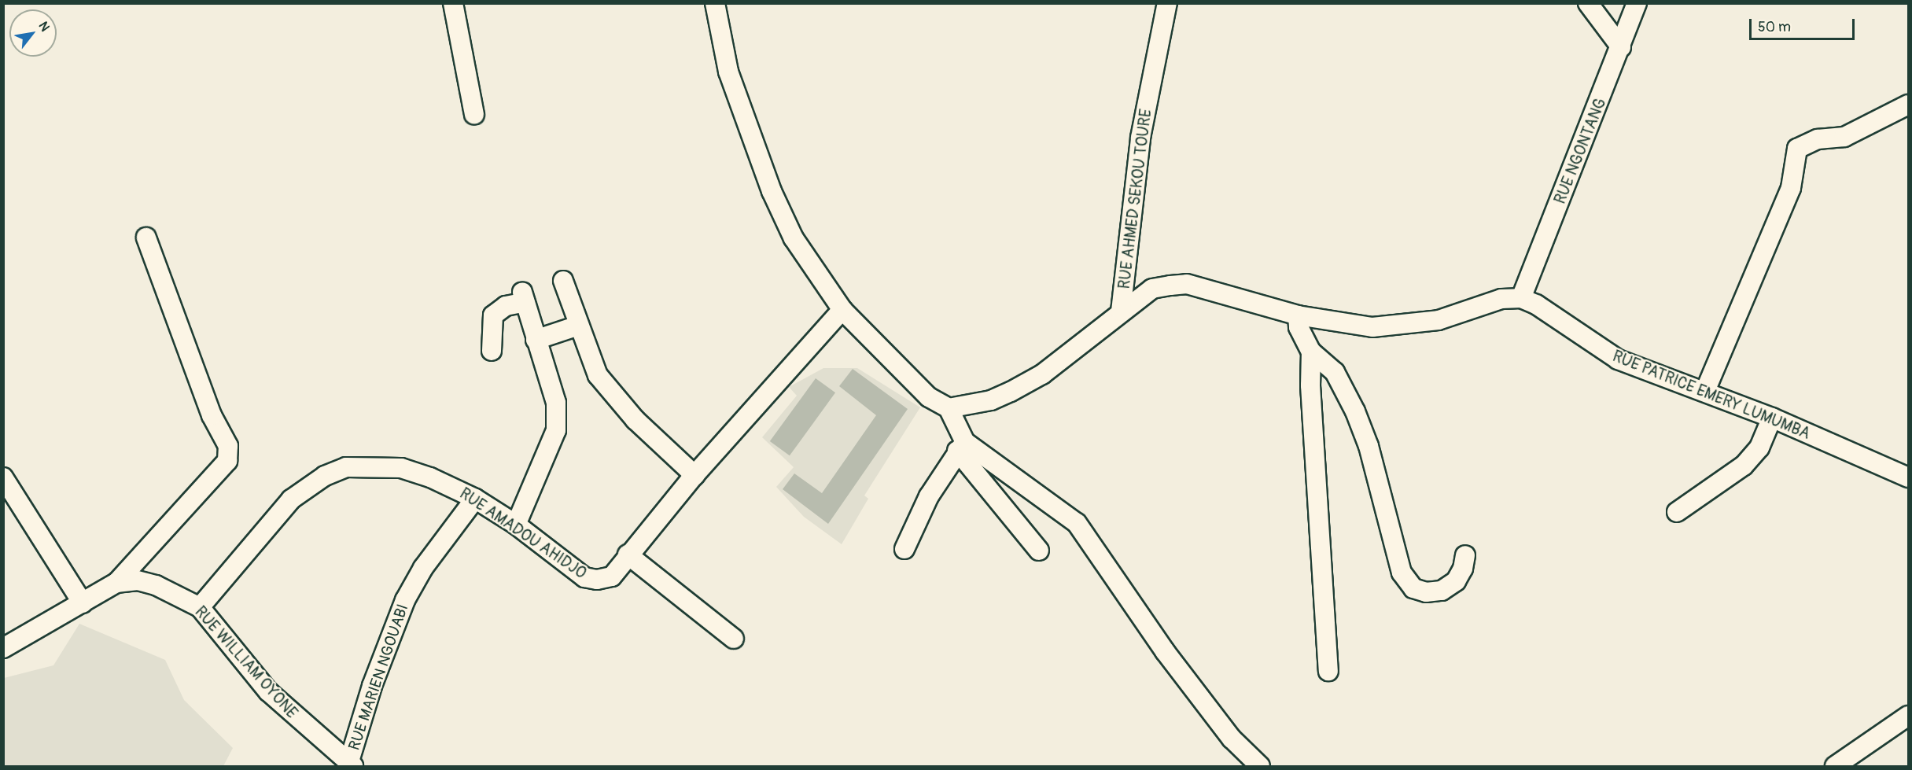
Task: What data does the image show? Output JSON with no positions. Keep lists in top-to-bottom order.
{
  "streets": {
    "street": [
      "RUE NGONTANG",
      "RUE AHMED SEKOU TOURE",
      "RUE PATRICE EMERY LUMUMBA",
      "RUE AMADOU AHIDJO",
      "RUE WILLIAM OYONE",
      "RUE MARIEN NGOUABI"
    ]
  },
  "crossings": [
    ["RUE NGONTANG", "RUE PATRICE EMERY LUMUMBA"],
    ["RUE AMADOU AHIDJO", "RUE WILLIAM OYONE"],
    ["RUE AMADOU AHIDJO", "RUE MARIEN NGOUABI"],
    ["RUE WILLIAM OYONE", "RUE MARIEN NGOUABI"]
  ],
  "scale_bar": "50 m",
  "north": "top right"
}
